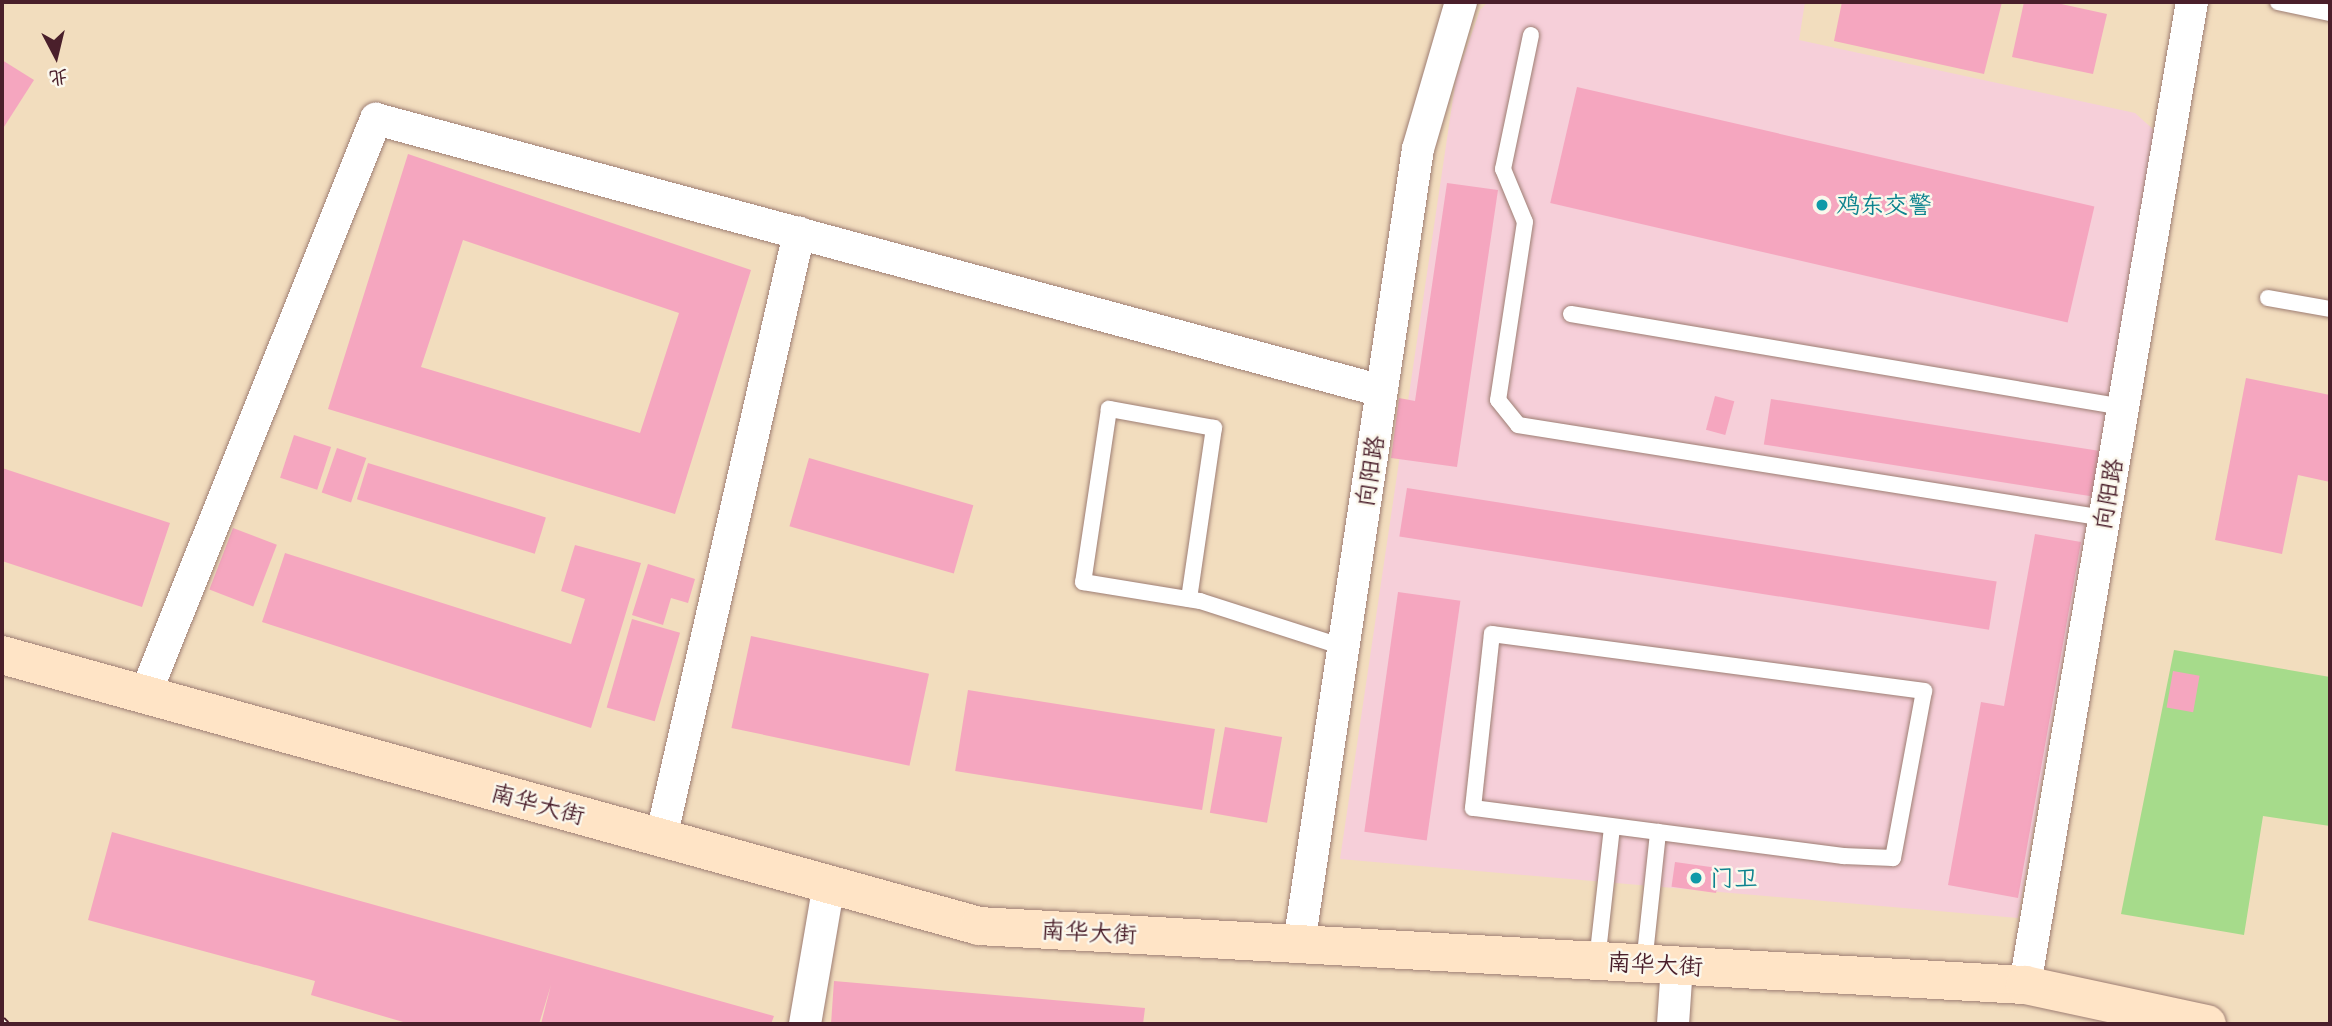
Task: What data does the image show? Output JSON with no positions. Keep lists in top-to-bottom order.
{
  "streets": {
    "main road": ["南华大街"],
    "street": ["向阳路"]
  },
  "crossings": [
    ["向阳路", "南华大街"]
  ],
  "places": ["鸡东交警", "门卫"],
  "north": "bottom"
}
